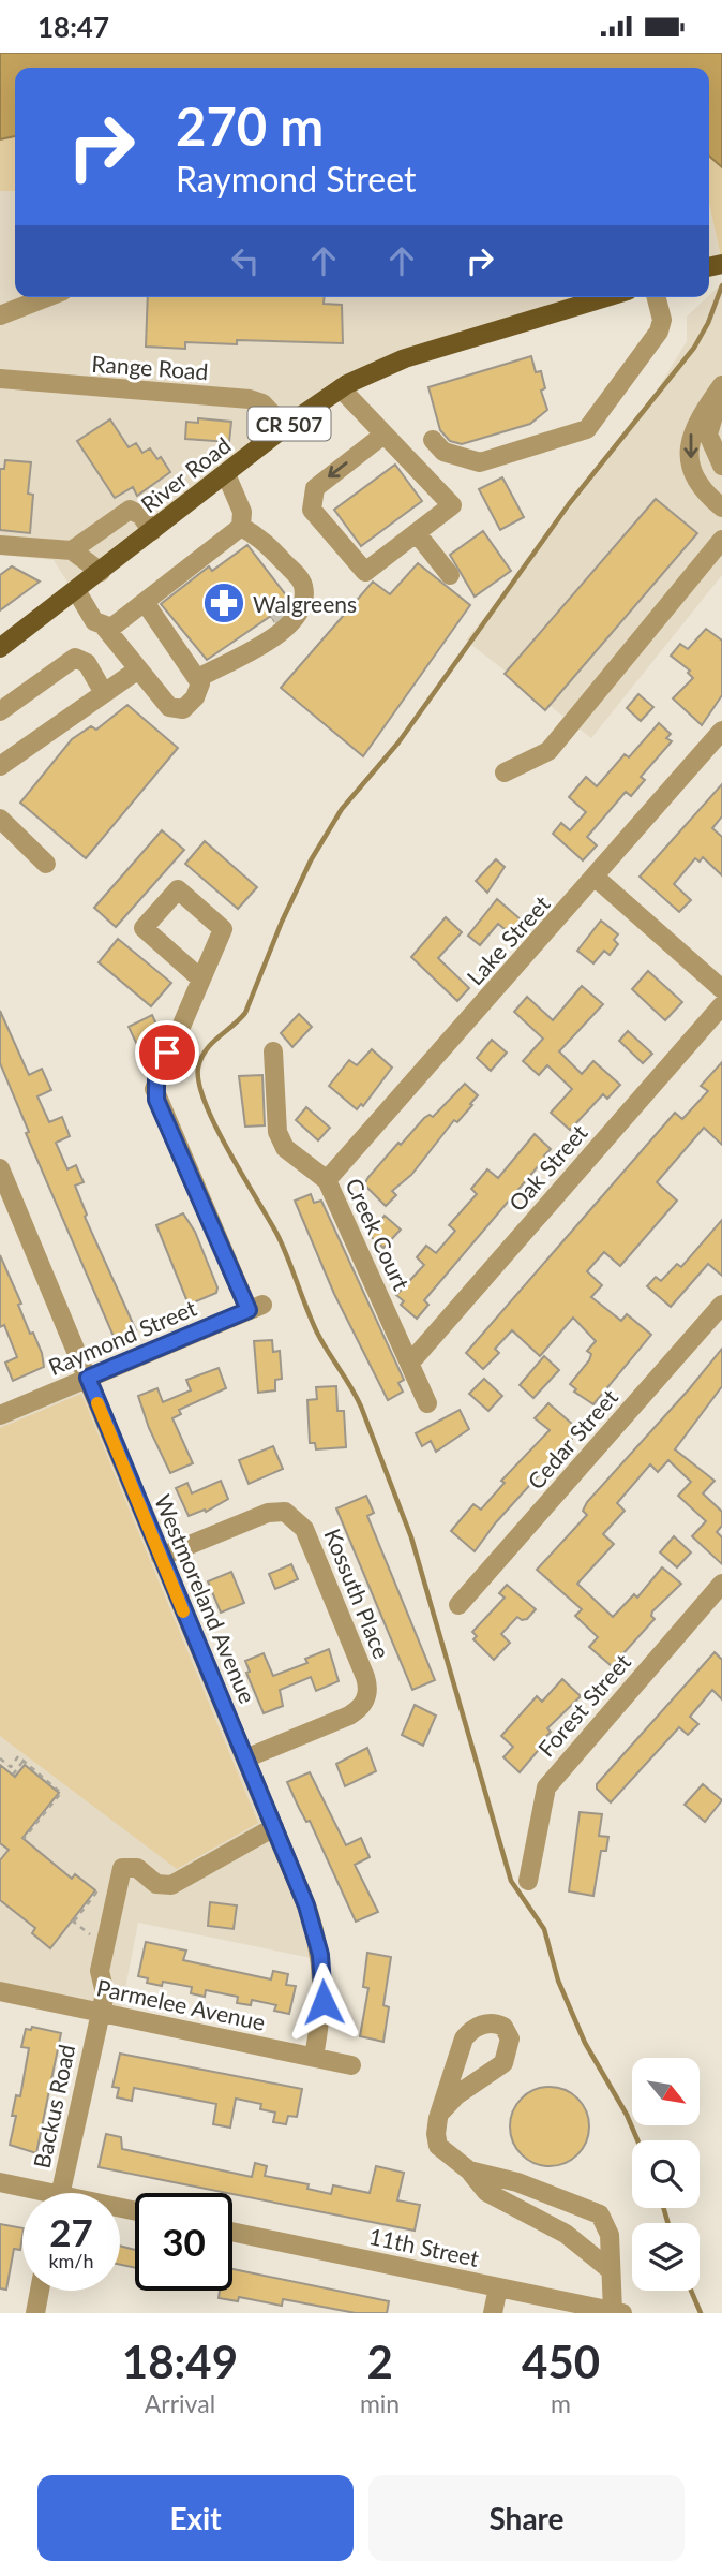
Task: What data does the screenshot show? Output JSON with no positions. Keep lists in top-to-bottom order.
{
  "streets": {
    "main road": ["CR 507", "River Road"],
    "street": [
      "Range Road",
      "Lake Street",
      "Oak Street",
      "Creek Court",
      "Raymond Street",
      "Cedar Street",
      "Kossuth Place",
      "Westmoreland Avenue",
      "Forest Street",
      "Parmelee Avenue",
      "Backus Road",
      "11th Street"
    ]
  },
  "crossings": [
    ["Range Road", "River Road"],
    ["Lake Street", "Creek Court"],
    ["Oak Street", "Creek Court"],
    ["Raymond Street", "Westmoreland Avenue"],
    ["Kossuth Place", "Westmoreland Avenue"],
    ["Westmoreland Avenue", "Parmelee Avenue"],
    ["Westmoreland Avenue", "Backus Road"],
    ["Parmelee Avenue", "Backus Road"]
  ],
  "places": {
    "pharmacy": ["Walgreens"]
  },
  "north": "bottom right",
  "page": {
    "status": "18:47",
    "turn": ["270 m", "Raymond Street"],
    "speed": "27 km/h",
    "limit": "30",
    "eta": [
      "18:49",
      "Arrival",
      "2",
      "min",
      "450",
      "m"
    ],
    "buttons": ["Exit", "Share"]
  }
}
